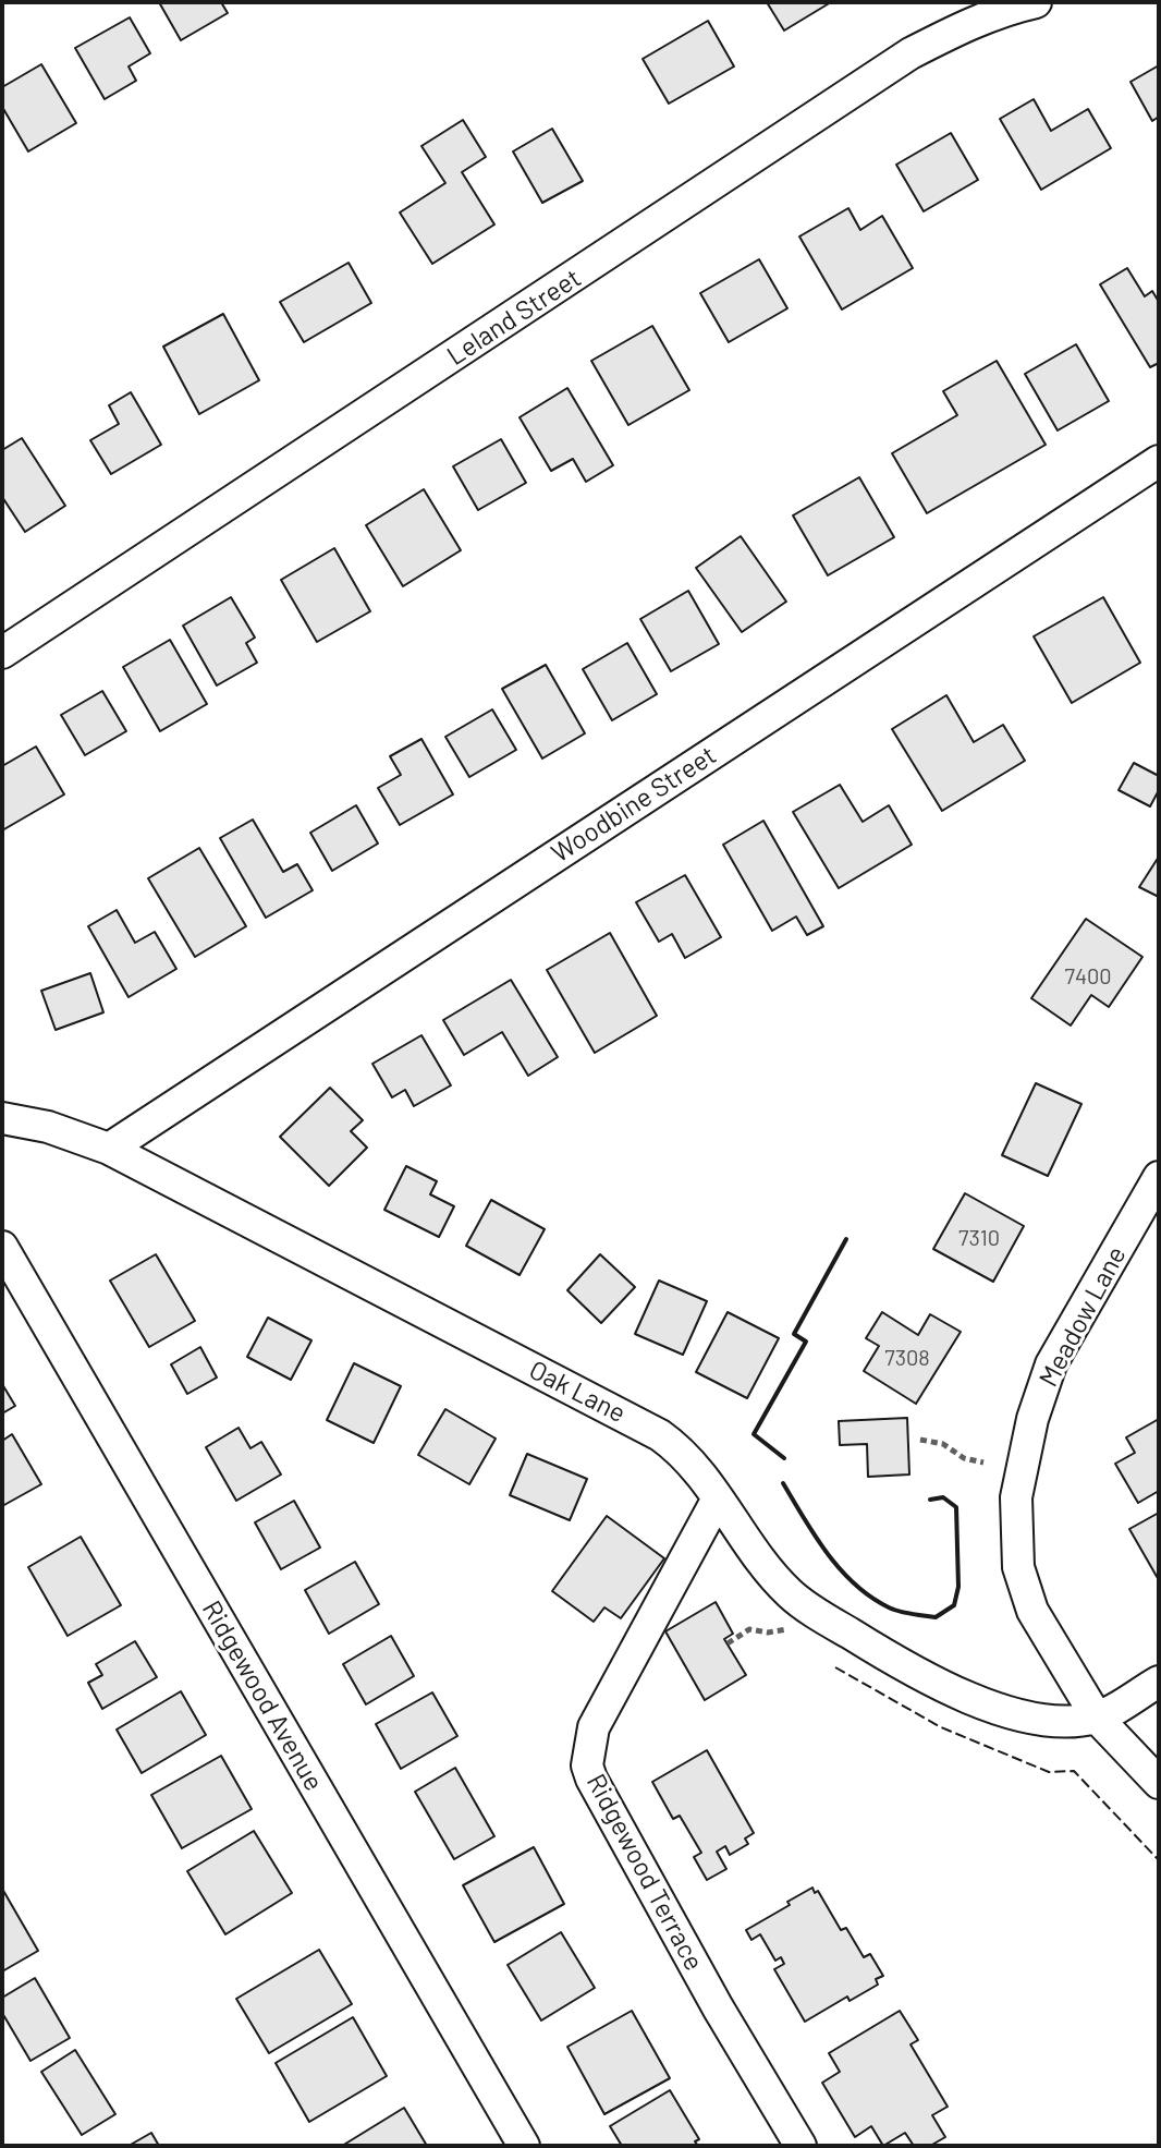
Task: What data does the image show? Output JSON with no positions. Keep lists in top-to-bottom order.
{
  "streets": {
    "street": [
      "Leland Street",
      "Woodbine Street",
      "Meadow Lane",
      "Oak Lane",
      "Ridgewood Avenue",
      "Ridgewood Terrace"
    ]
  },
  "crossings": [
    ["Woodbine Street", "Oak Lane"],
    ["Meadow Lane", "Oak Lane"],
    ["Oak Lane", "Ridgewood Terrace"]
  ],
  "house_numbers": ["7400", "7310", "7308"]
}
